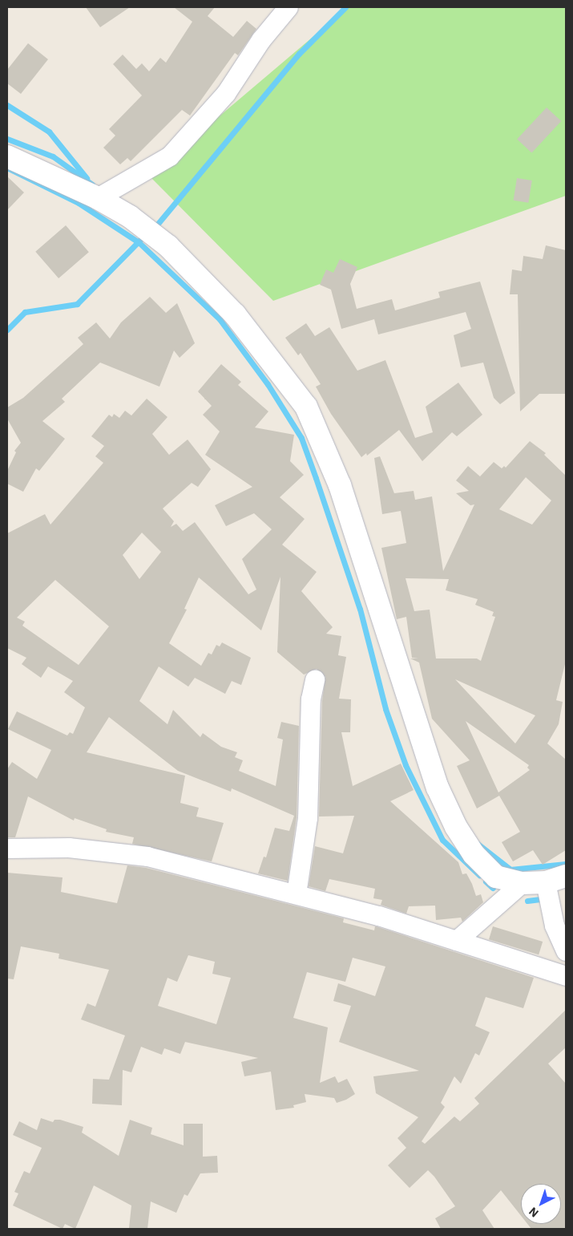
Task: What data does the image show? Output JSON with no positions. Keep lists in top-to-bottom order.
{
  "north": "bottom left"
}
